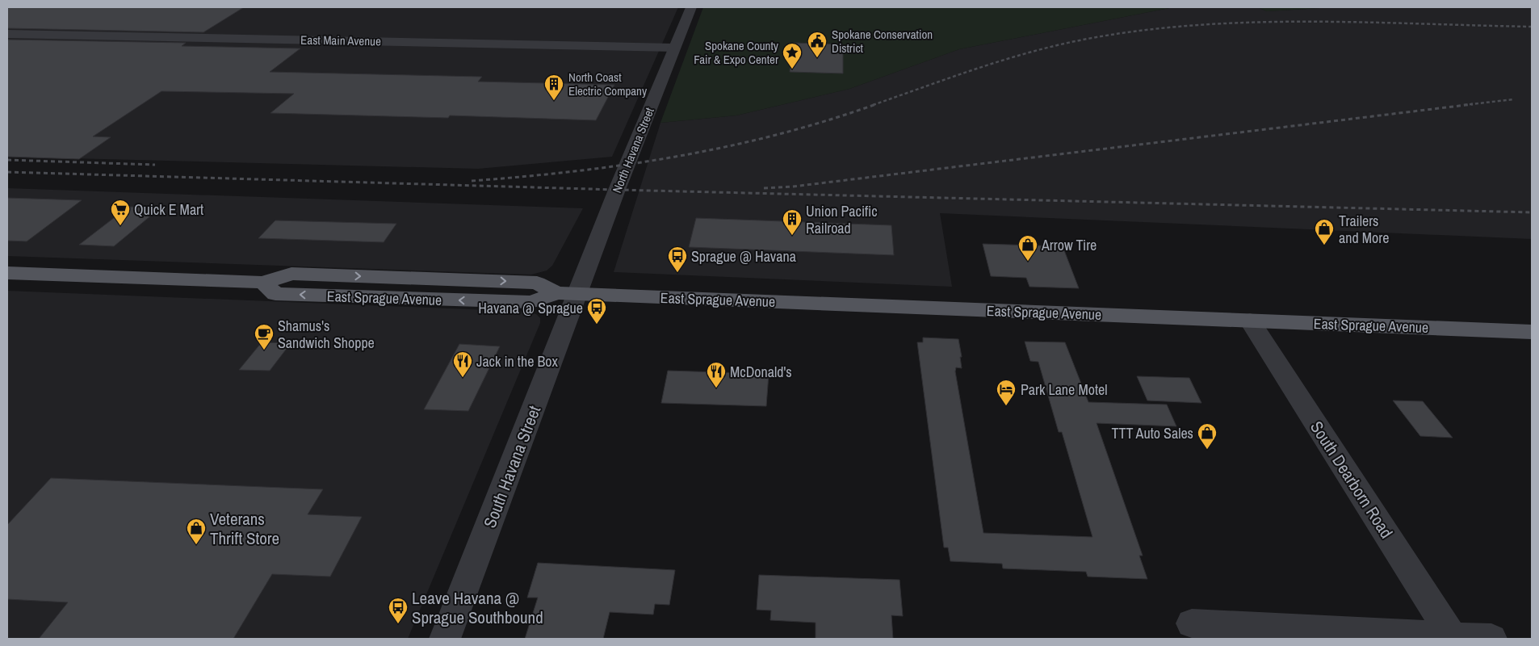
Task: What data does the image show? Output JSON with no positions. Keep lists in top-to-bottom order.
{
  "streets": {
    "main road": ["East Sprague Avenue"],
    "street": [
      "East Main Avenue",
      "North Havana Street",
      "South Havana Street",
      "South Dearborn Road"
    ]
  },
  "crossings": [
    ["East Main Avenue", "North Havana Street"],
    ["North Havana Street", "East Sprague Avenue"],
    ["North Havana Street", "South Havana Street"],
    ["East Sprague Avenue", "South Havana Street"],
    ["East Sprague Avenue", "South Dearborn Road"]
  ],
  "places": {
    "public building": ["Spokane Conservation District"],
    "place": ["Spokane County Fair & Expo Center"],
    "building": ["North Coast Electric Company", "Union Pacific Railroad"],
    "supermarket": ["Quick E Mart"],
    "shop": [
      "Trailers and More",
      "Arrow Tire",
      "TTT Auto Sales",
      "Veterans Thrift Store"
    ],
    "bus stop": ["Sprague @ Havana", "Havana @ Sprague", "Leave Havana @ Sprague Southbound"],
    "cafe": ["Shamus's Sandwich Shoppe"],
    "restaurant": ["Jack in the Box", "McDonald's"],
    "hotel": ["Park Lane Motel"]
  }
}
